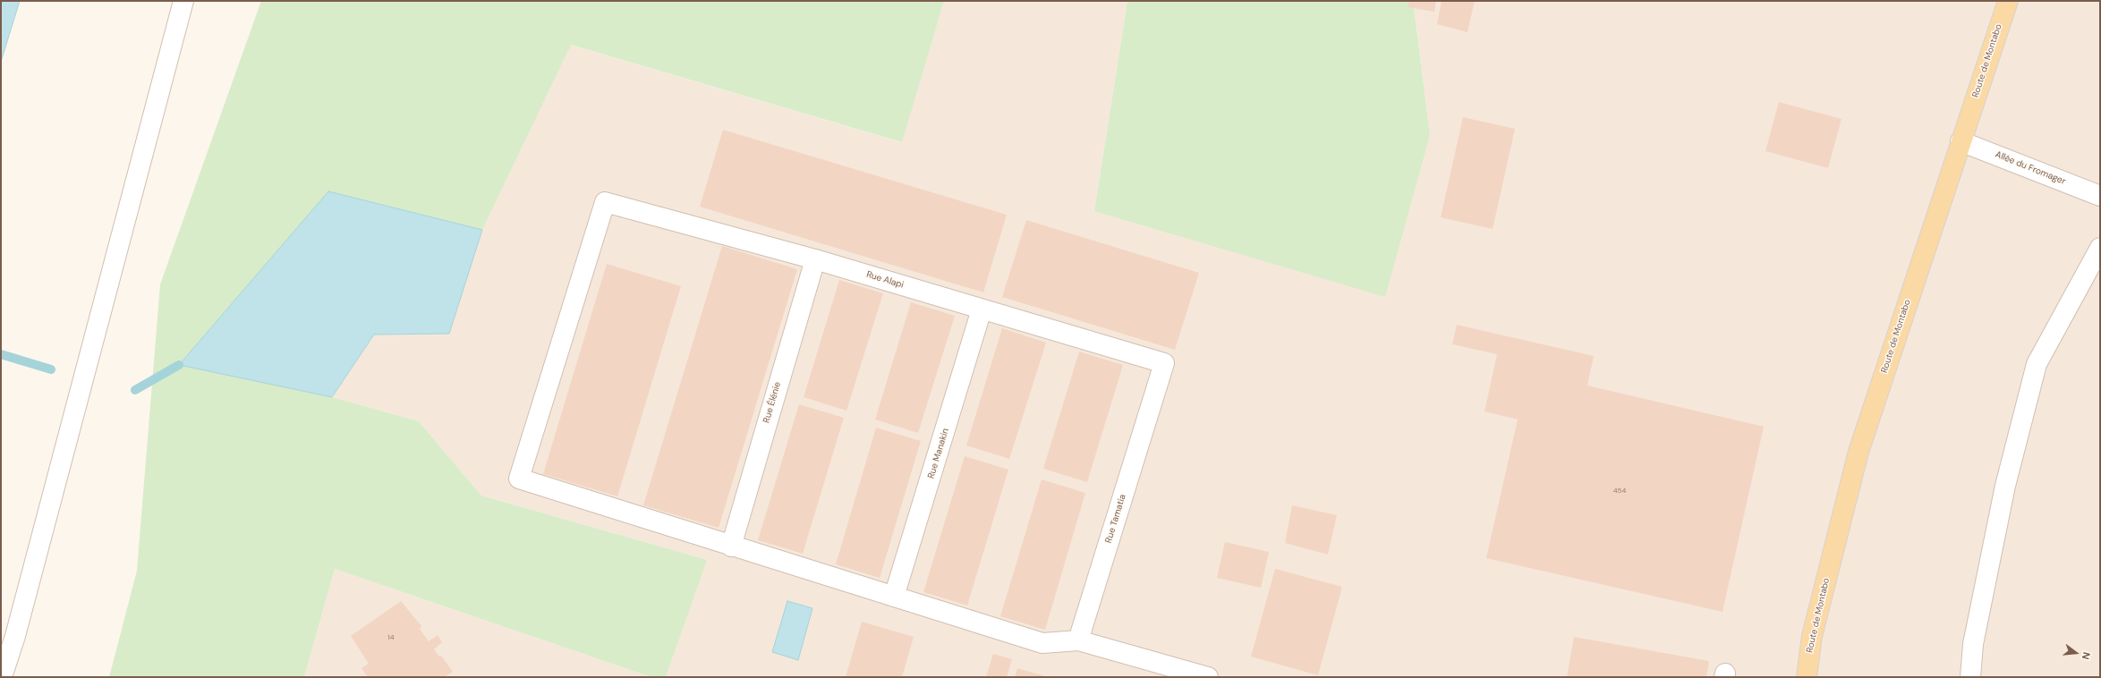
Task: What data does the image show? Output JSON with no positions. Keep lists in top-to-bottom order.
{
  "streets": {
    "main road": ["Route de Montabo"],
    "street": [
      "Allée du Fromager",
      "Rue Alapi",
      "Rue Élénie",
      "Rue Manakin",
      "Rue Tamatia"
    ]
  },
  "crossings": [
    ["Route de Montabo", "Allée du Fromager"],
    ["Rue Alapi", "Rue Élénie"],
    ["Rue Alapi", "Rue Manakin"],
    ["Rue Alapi", "Rue Tamatia"]
  ],
  "house_numbers": ["454", "14"],
  "north": "right"
}
